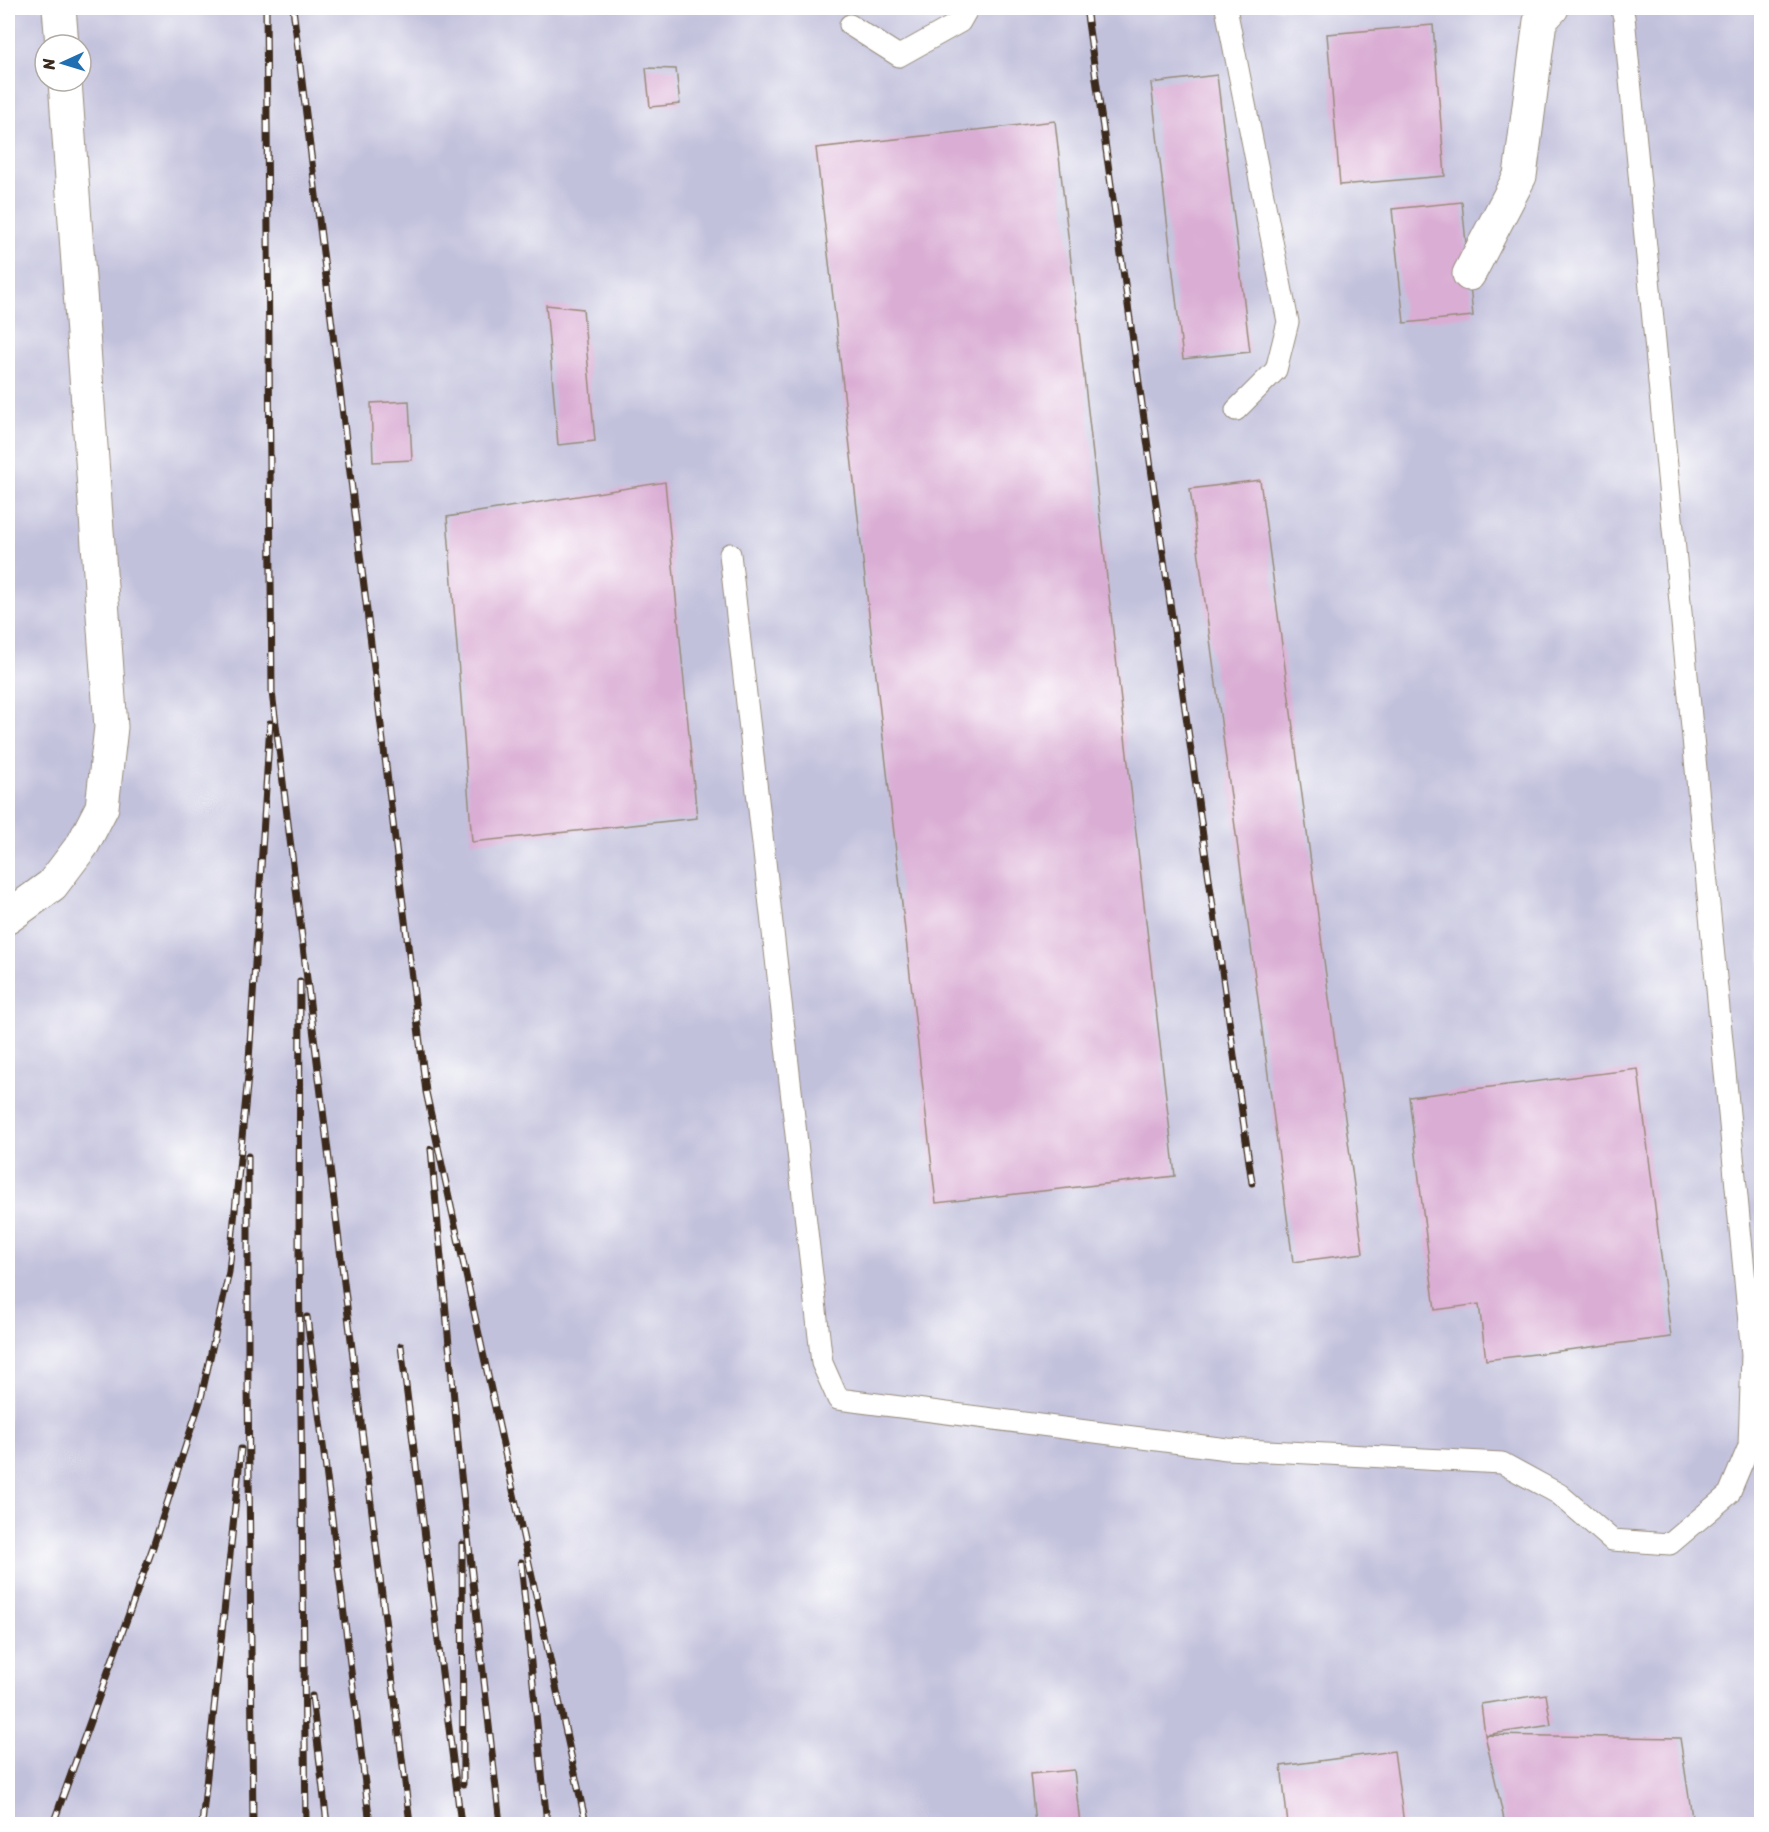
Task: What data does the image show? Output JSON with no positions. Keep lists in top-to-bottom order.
{
  "north": "left"
}
